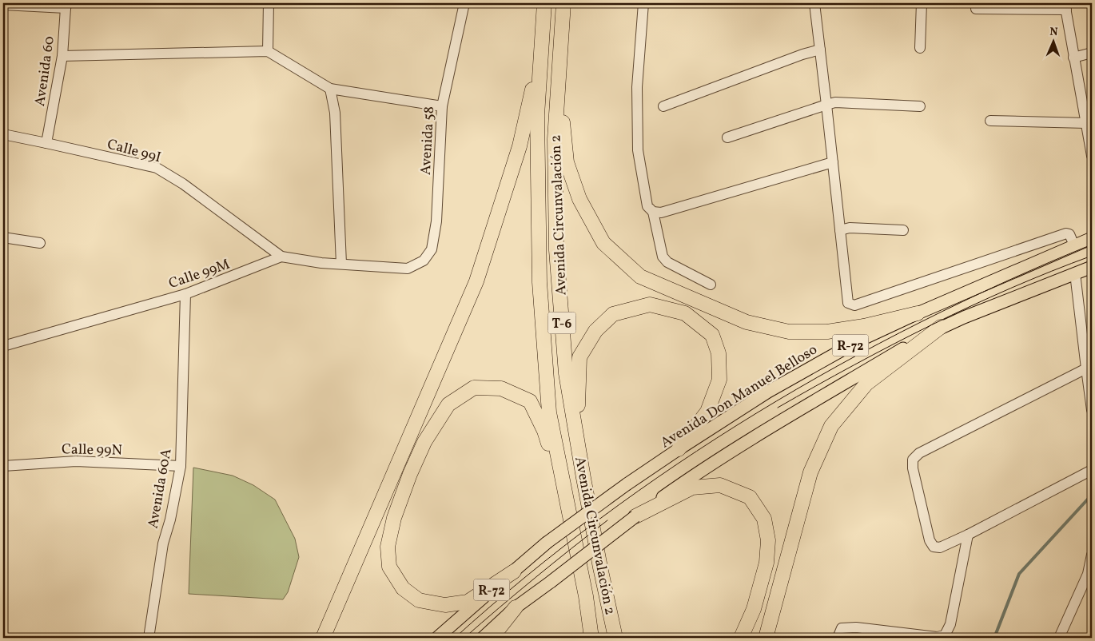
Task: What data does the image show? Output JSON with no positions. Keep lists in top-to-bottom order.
{
  "streets": {
    "highway": ["Avenida Circunvalación 2", "T-6"],
    "main road": ["R-72", "Avenida Don Manuel Belloso"],
    "street": [
      "Avenida 60",
      "Avenida 58",
      "Calle 99I",
      "Calle 99M",
      "Calle 99N",
      "Avenida 60A"
    ]
  },
  "crossings": [
    ["Avenida 60", "Calle 99I"],
    ["Calle 99I", "Calle 99M"],
    ["Calle 99M", "Avenida 60A"],
    ["Calle 99N", "Avenida 60A"]
  ],
  "north": "top"
}
